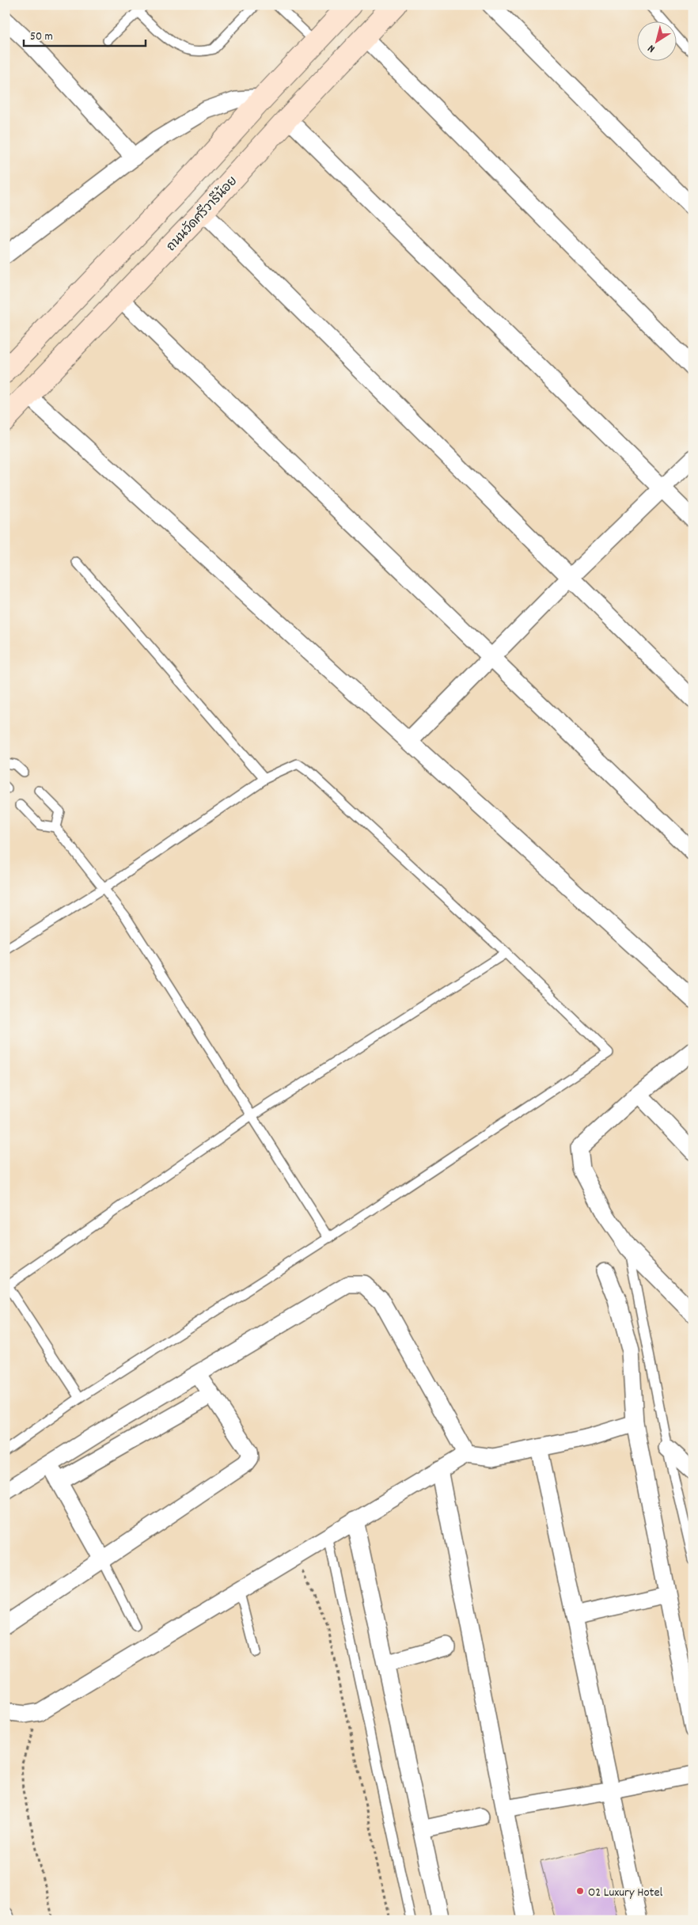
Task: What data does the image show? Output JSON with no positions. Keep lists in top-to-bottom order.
{
  "streets": {
    "main road": ["ถนนวัดศรีวารีน้อย"]
  },
  "places": ["O2 Luxury Hotel"],
  "scale_bar": "50 m",
  "north": "bottom left"
}
